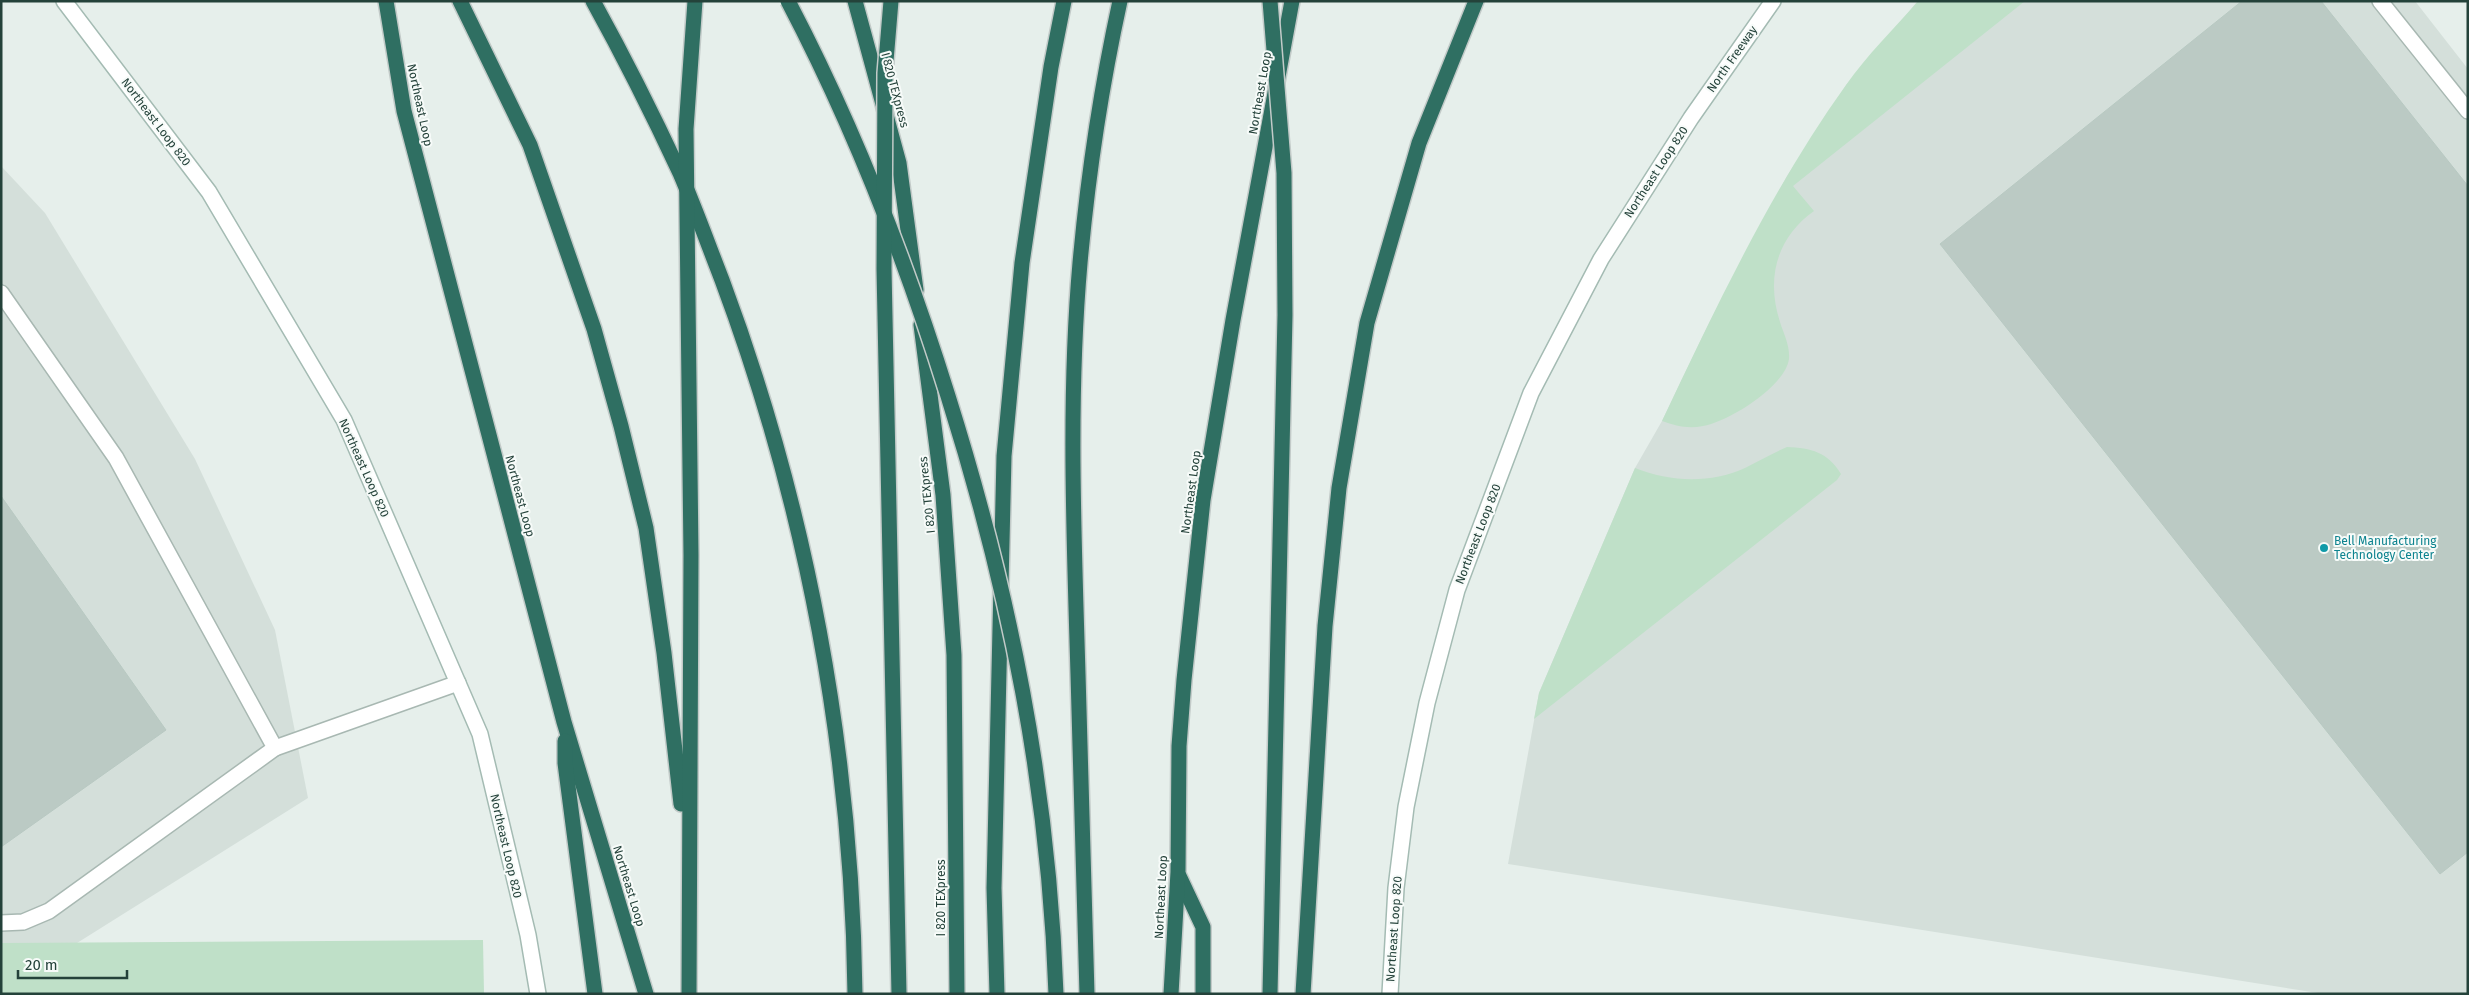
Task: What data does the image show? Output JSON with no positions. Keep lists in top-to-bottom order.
{
  "streets": {
    "highway": ["I 820 TEXpress", "Northeast Loop"],
    "main road": ["North Freeway", "Northeast Loop 820"]
  },
  "crossings": [
    ["North Freeway", "Northeast Loop 820"]
  ],
  "places": ["Bell Manufacturing Technology Center"],
  "scale_bar": "20 m"
}
